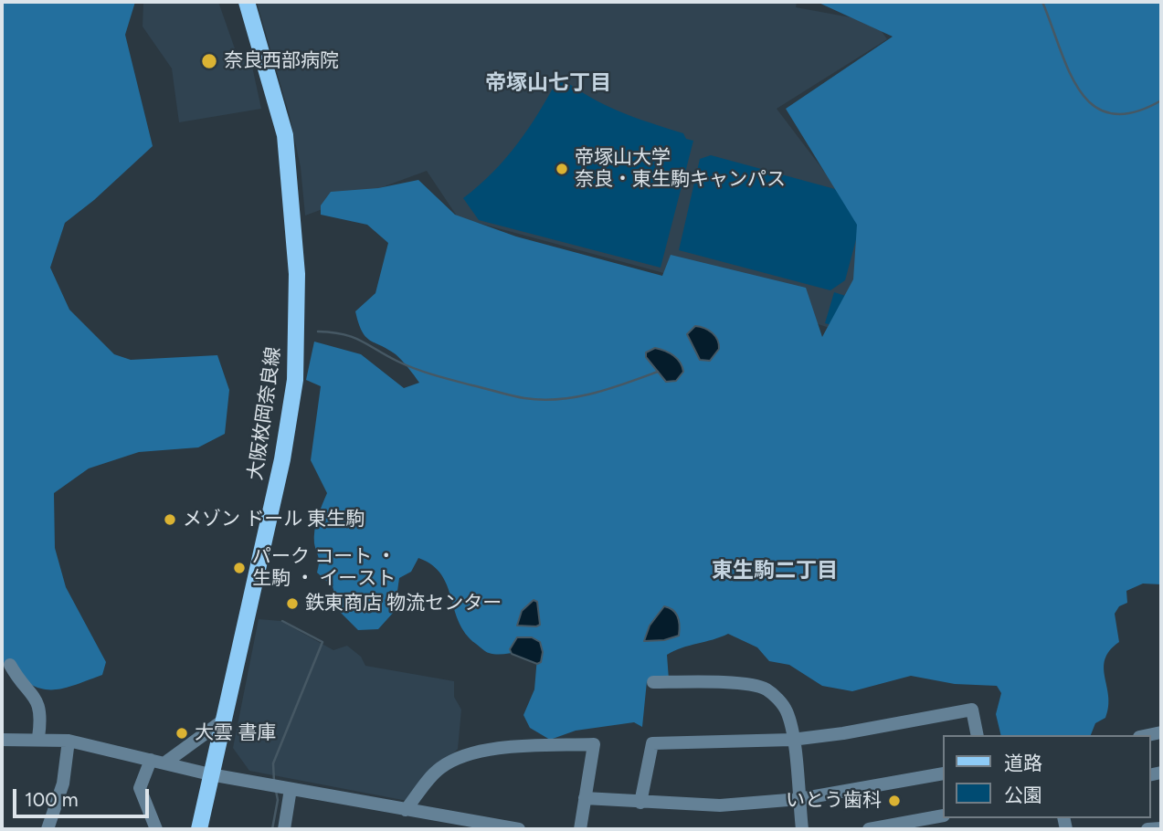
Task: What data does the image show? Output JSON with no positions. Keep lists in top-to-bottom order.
{
  "streets": {
    "main road": ["大阪枚岡奈良線"]
  },
  "districts": ["帝塚山七丁目", "東生駒二丁目"],
  "places": [
    "奈良西部病院",
    "帝塚山大学 奈良・東生駒キャンパス",
    "メゾン ドール 東生駒",
    "パーク コート ・ 生駒 ・ イースト",
    "鉄東商店 物流センター",
    "大雲 書庫",
    "いとう歯科"
  ],
  "legend": ["道路", "公園"],
  "scale_bar": "100 m"
}
